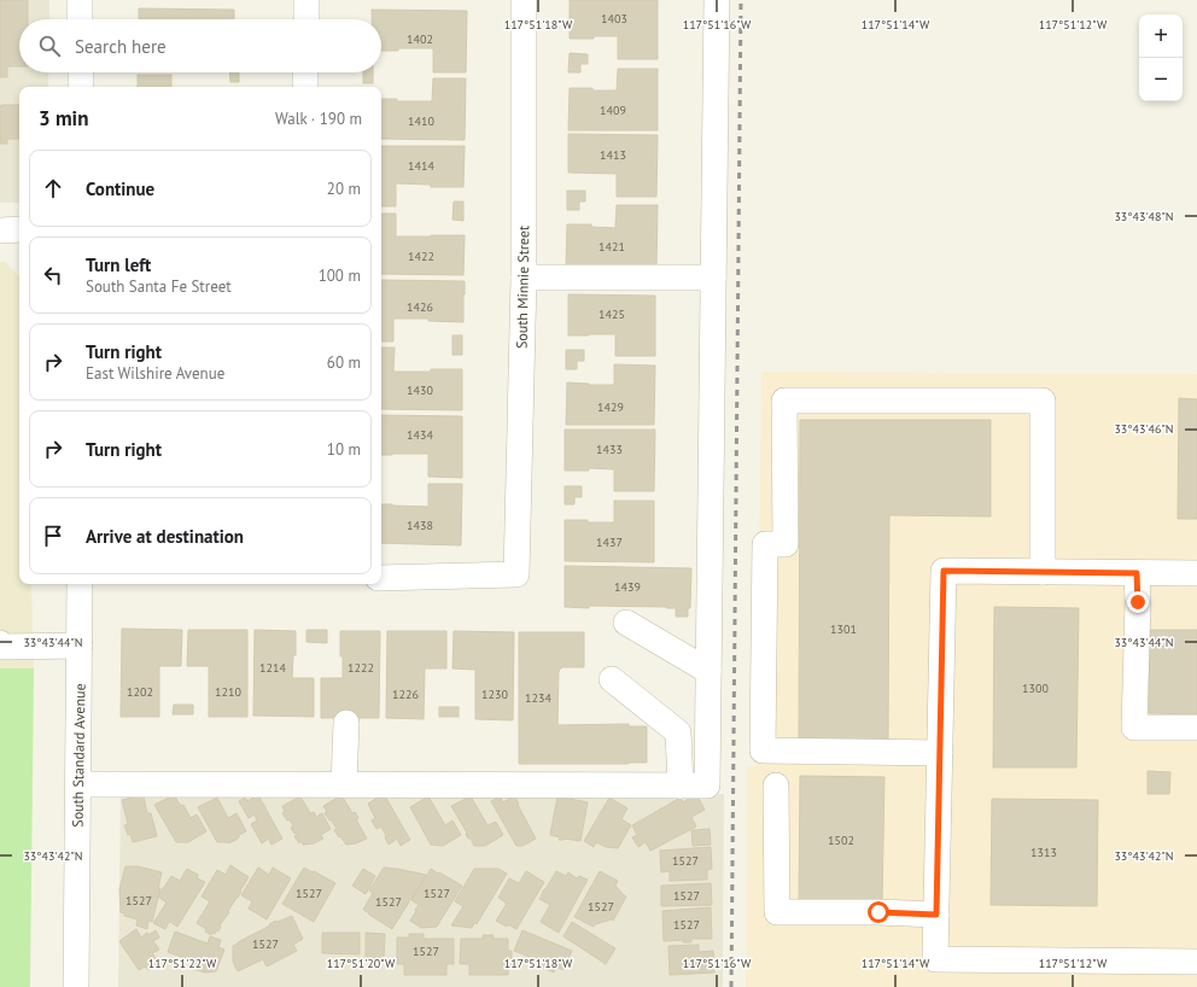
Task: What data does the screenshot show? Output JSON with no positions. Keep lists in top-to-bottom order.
{
  "streets": {
    "street": ["South Minnie Street", "South Standard Avenue"]
  },
  "house_numbers": [
    "1403",
    "1402",
    "1409",
    "1410",
    "1413",
    "1414",
    "1421",
    "1422",
    "1426",
    "1425",
    "1430",
    "1429",
    "1434",
    "1433",
    "1438",
    "1437",
    "1439",
    "1301",
    "1214",
    "1222",
    "1300",
    "1202",
    "1210",
    "1226",
    "1230",
    "1234",
    "1502",
    "1313",
    "1527",
    "1527",
    "1527",
    "1527",
    "1527",
    "1527",
    "1527",
    "1527",
    "1527",
    "1527"
  ],
  "page": {
    "map_buttons": ["+", "−"],
    "search": "Search here",
    "heading": ["3 min", "Walk · 190 m"],
    "list": [
      ["Continue", "20 m"],
      ["Turn left", "South Santa Fe Street", "100 m"],
      ["Turn right", "East Wilshire Avenue", "60 m"],
      ["Turn right", "10 m"],
      "Arrive at destination"
    ]
  },
  "coordinates": [
    "117°51'18\"W",
    "117°51'16\"W",
    "117°51'14\"W",
    "117°51'12\"W",
    "33°43'48\"N",
    "33°43'46\"N",
    "33°43'44\"N",
    "33°43'42\"N",
    "117°51'22\"W",
    "117°51'20\"W"
  ]
}
